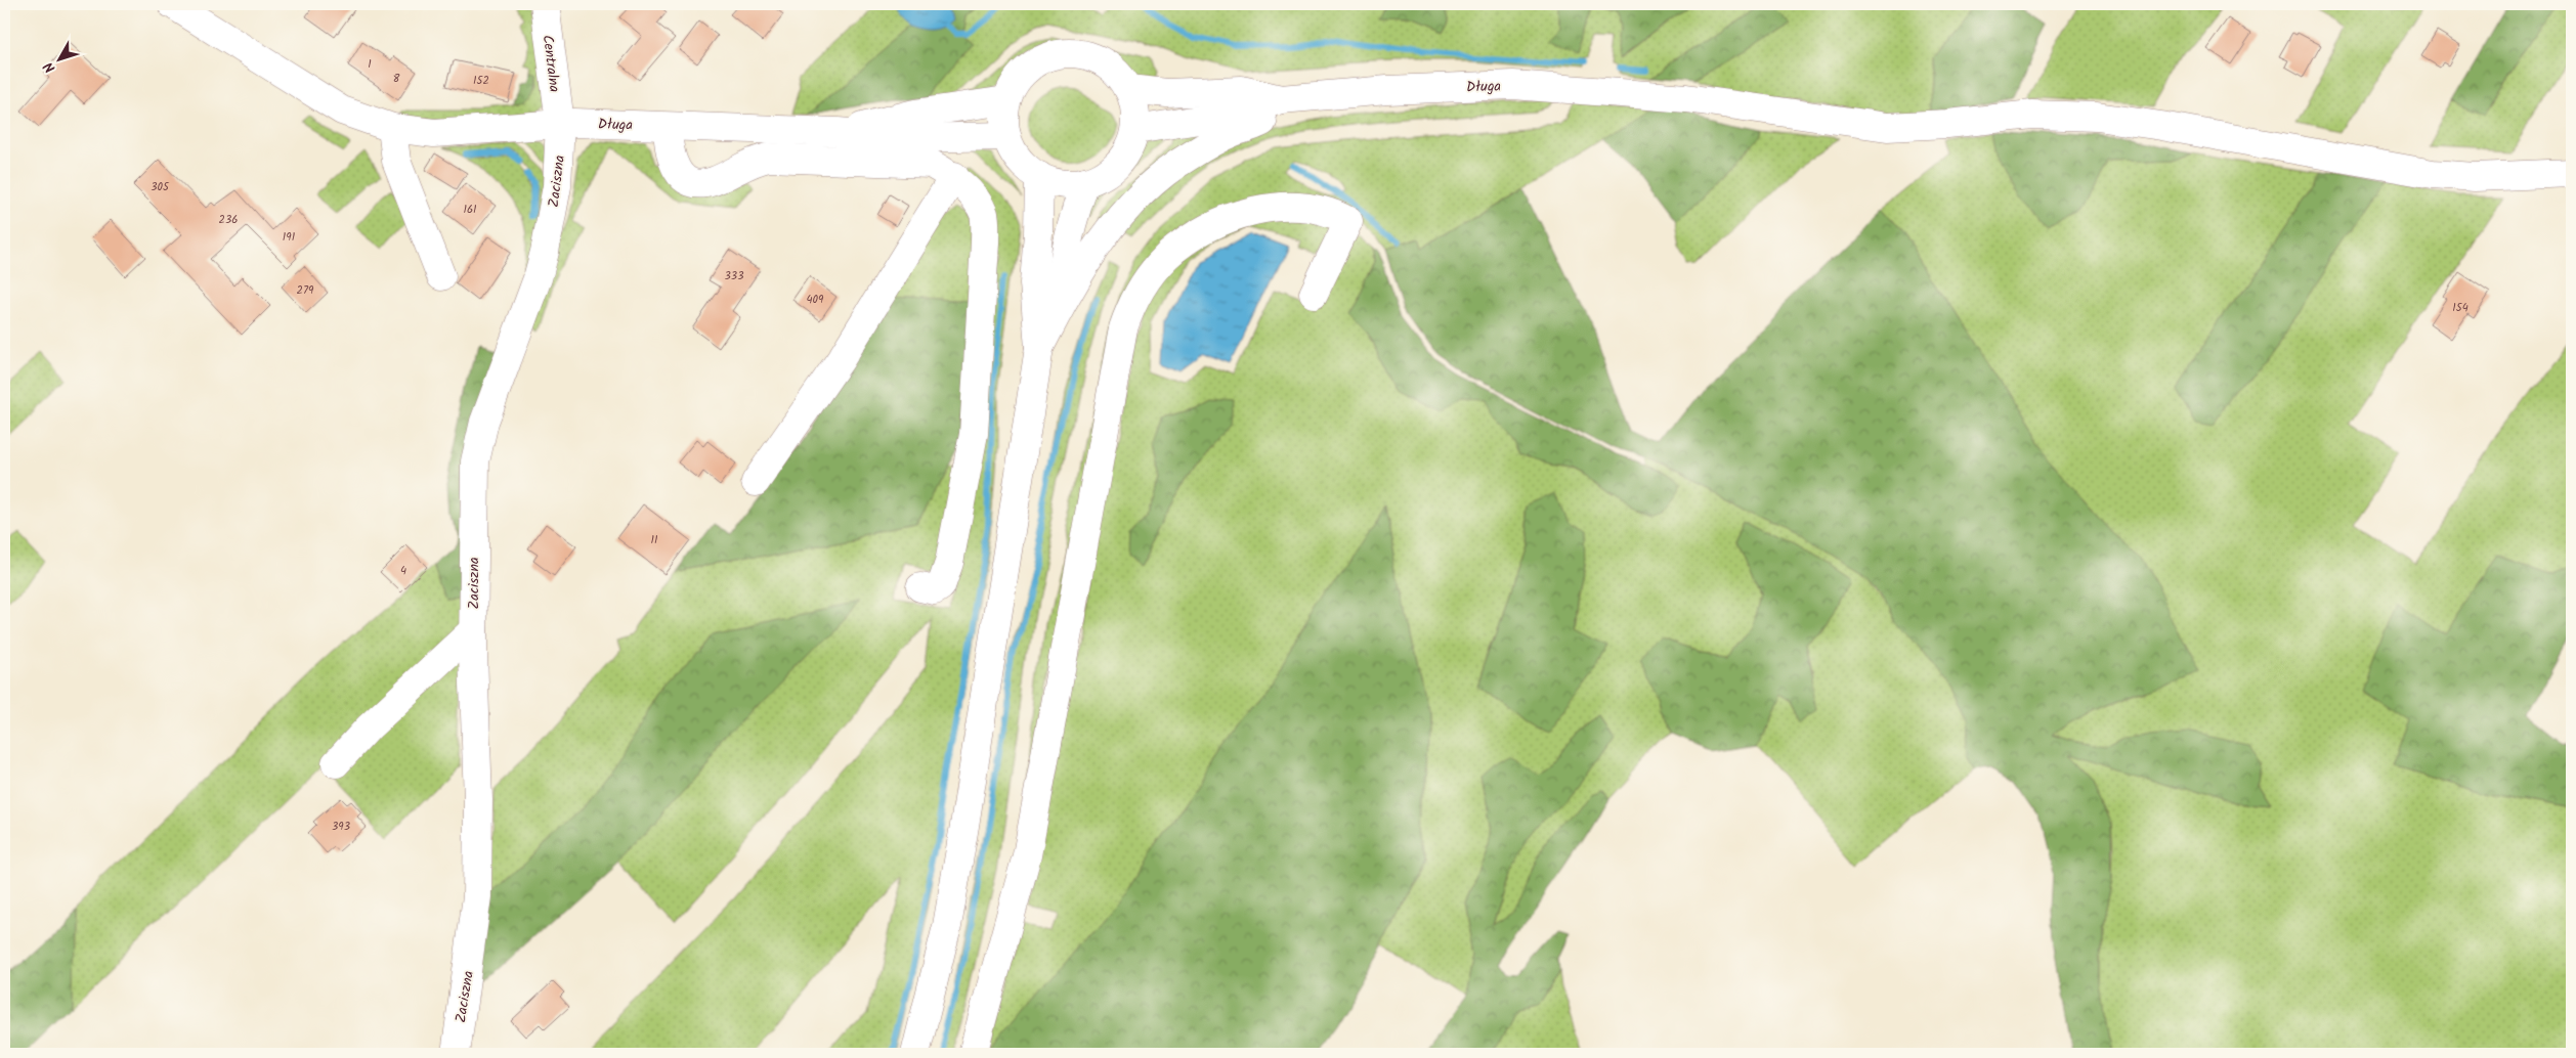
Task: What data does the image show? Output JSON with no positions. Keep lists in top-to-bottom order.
{
  "streets": {
    "main road": ["Centralna", "Długa", "Zaciszna"]
  },
  "crossings": [
    ["Centralna", "Długa"],
    ["Centralna", "Zaciszna"],
    ["Długa", "Zaciszna"]
  ],
  "house_numbers": [
    "1",
    "8",
    "152",
    "305",
    "161",
    "236",
    "191",
    "333",
    "279",
    "409",
    "154",
    "11",
    "4",
    "393"
  ],
  "north": "bottom left"
}
